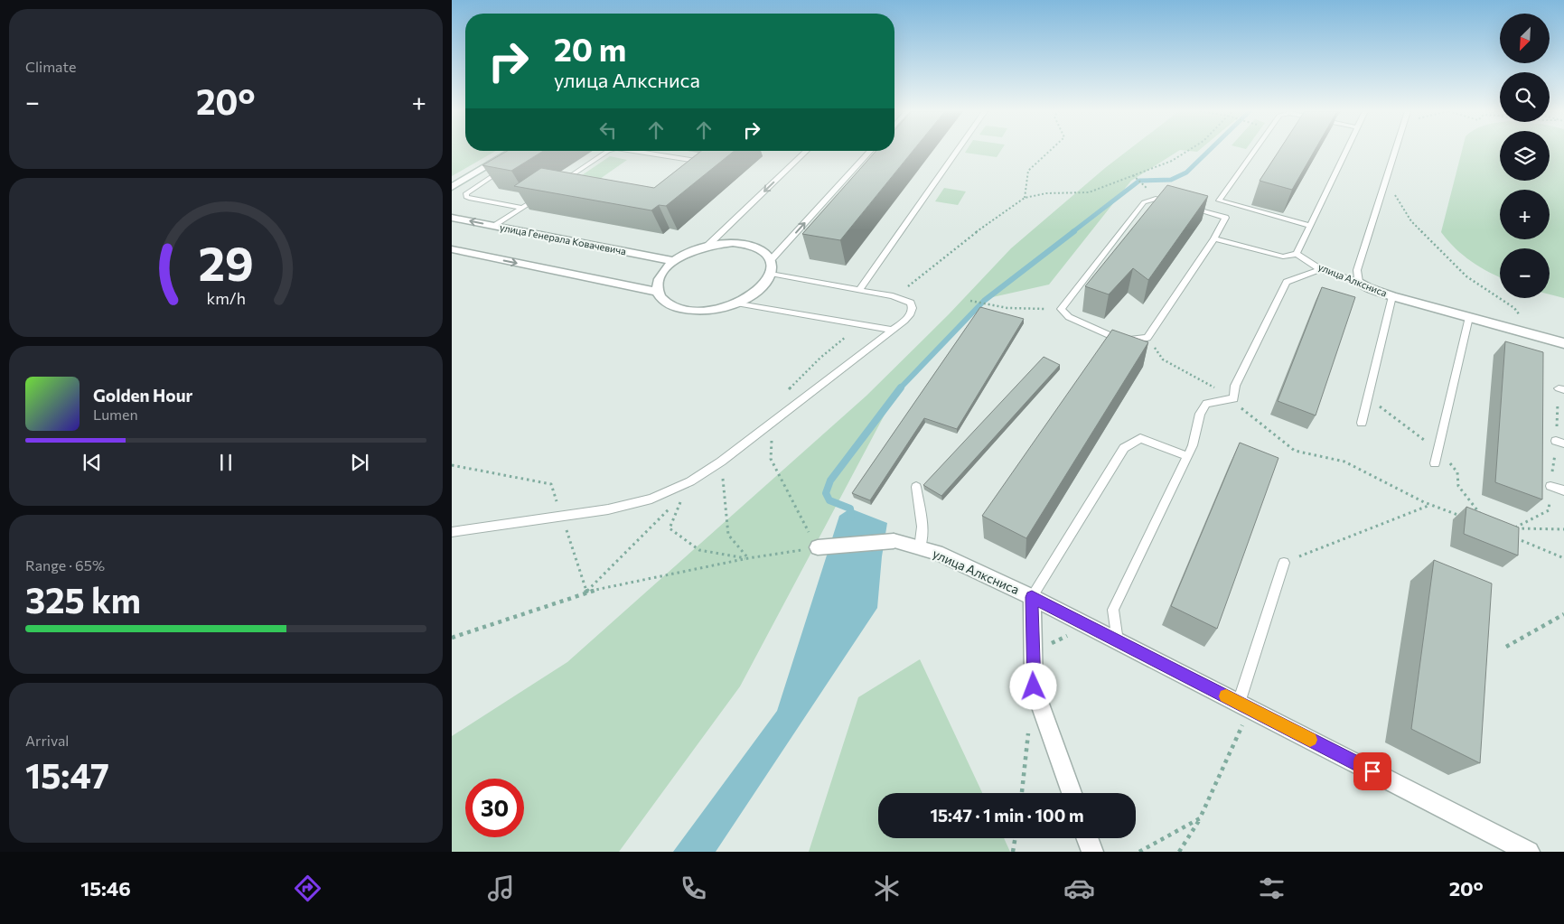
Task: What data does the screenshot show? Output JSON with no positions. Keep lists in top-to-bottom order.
{
  "streets": {
    "street": ["улица Генерала Ковачевича", "улица Алксниса"]
  },
  "north": "bottom left",
  "page": {
    "tile": [
      "Climate",
      ["Range · 65%", "325 km"],
      ["Arrival", "15:47"]
    ],
    "map_buttons": ["+", "−"],
    "turn": ["20 m", "улица Алксниса"],
    "heat": ["−", "20°", "+"],
    "song": ["Golden Hour", "Lumen"],
    "limit": "30",
    "trip": "15:47 · 1 min · 100 m",
    "tabs": ["15:46", "20°"],
    "gauge": ["29", "km/h"]
  }
}
